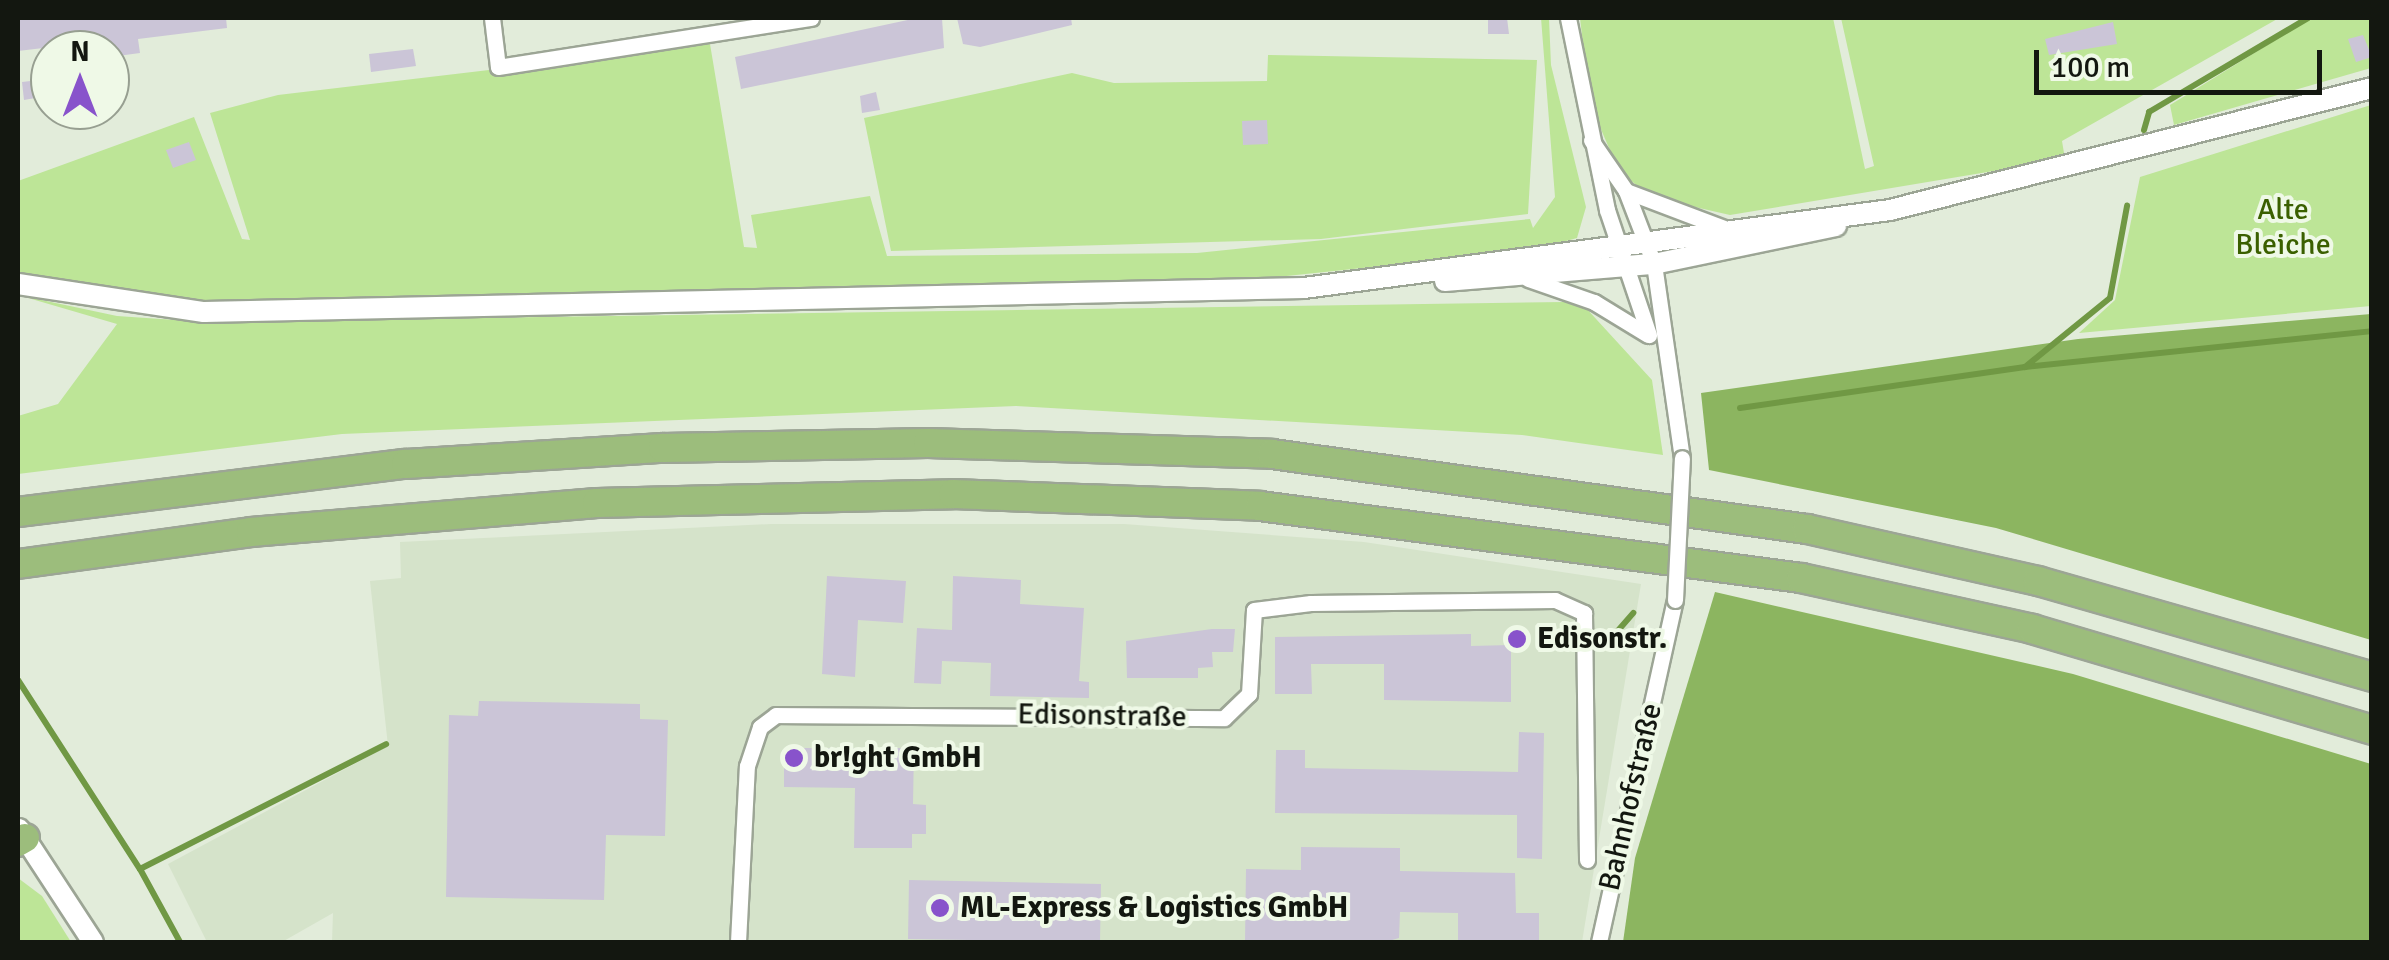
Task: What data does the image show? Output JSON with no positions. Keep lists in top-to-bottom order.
{
  "streets": {
    "street": ["Edisonstraße", "Bahnhofstraße"]
  },
  "crossings": [
    ["Edisonstraße", "Bahnhofstraße"]
  ],
  "parks": ["Alte Bleiche"],
  "places": ["Edisonstr.", "br!ght GmbH", "ML-Express & Logistics GmbH"],
  "scale_bar": "100 m",
  "north": "top"
}
